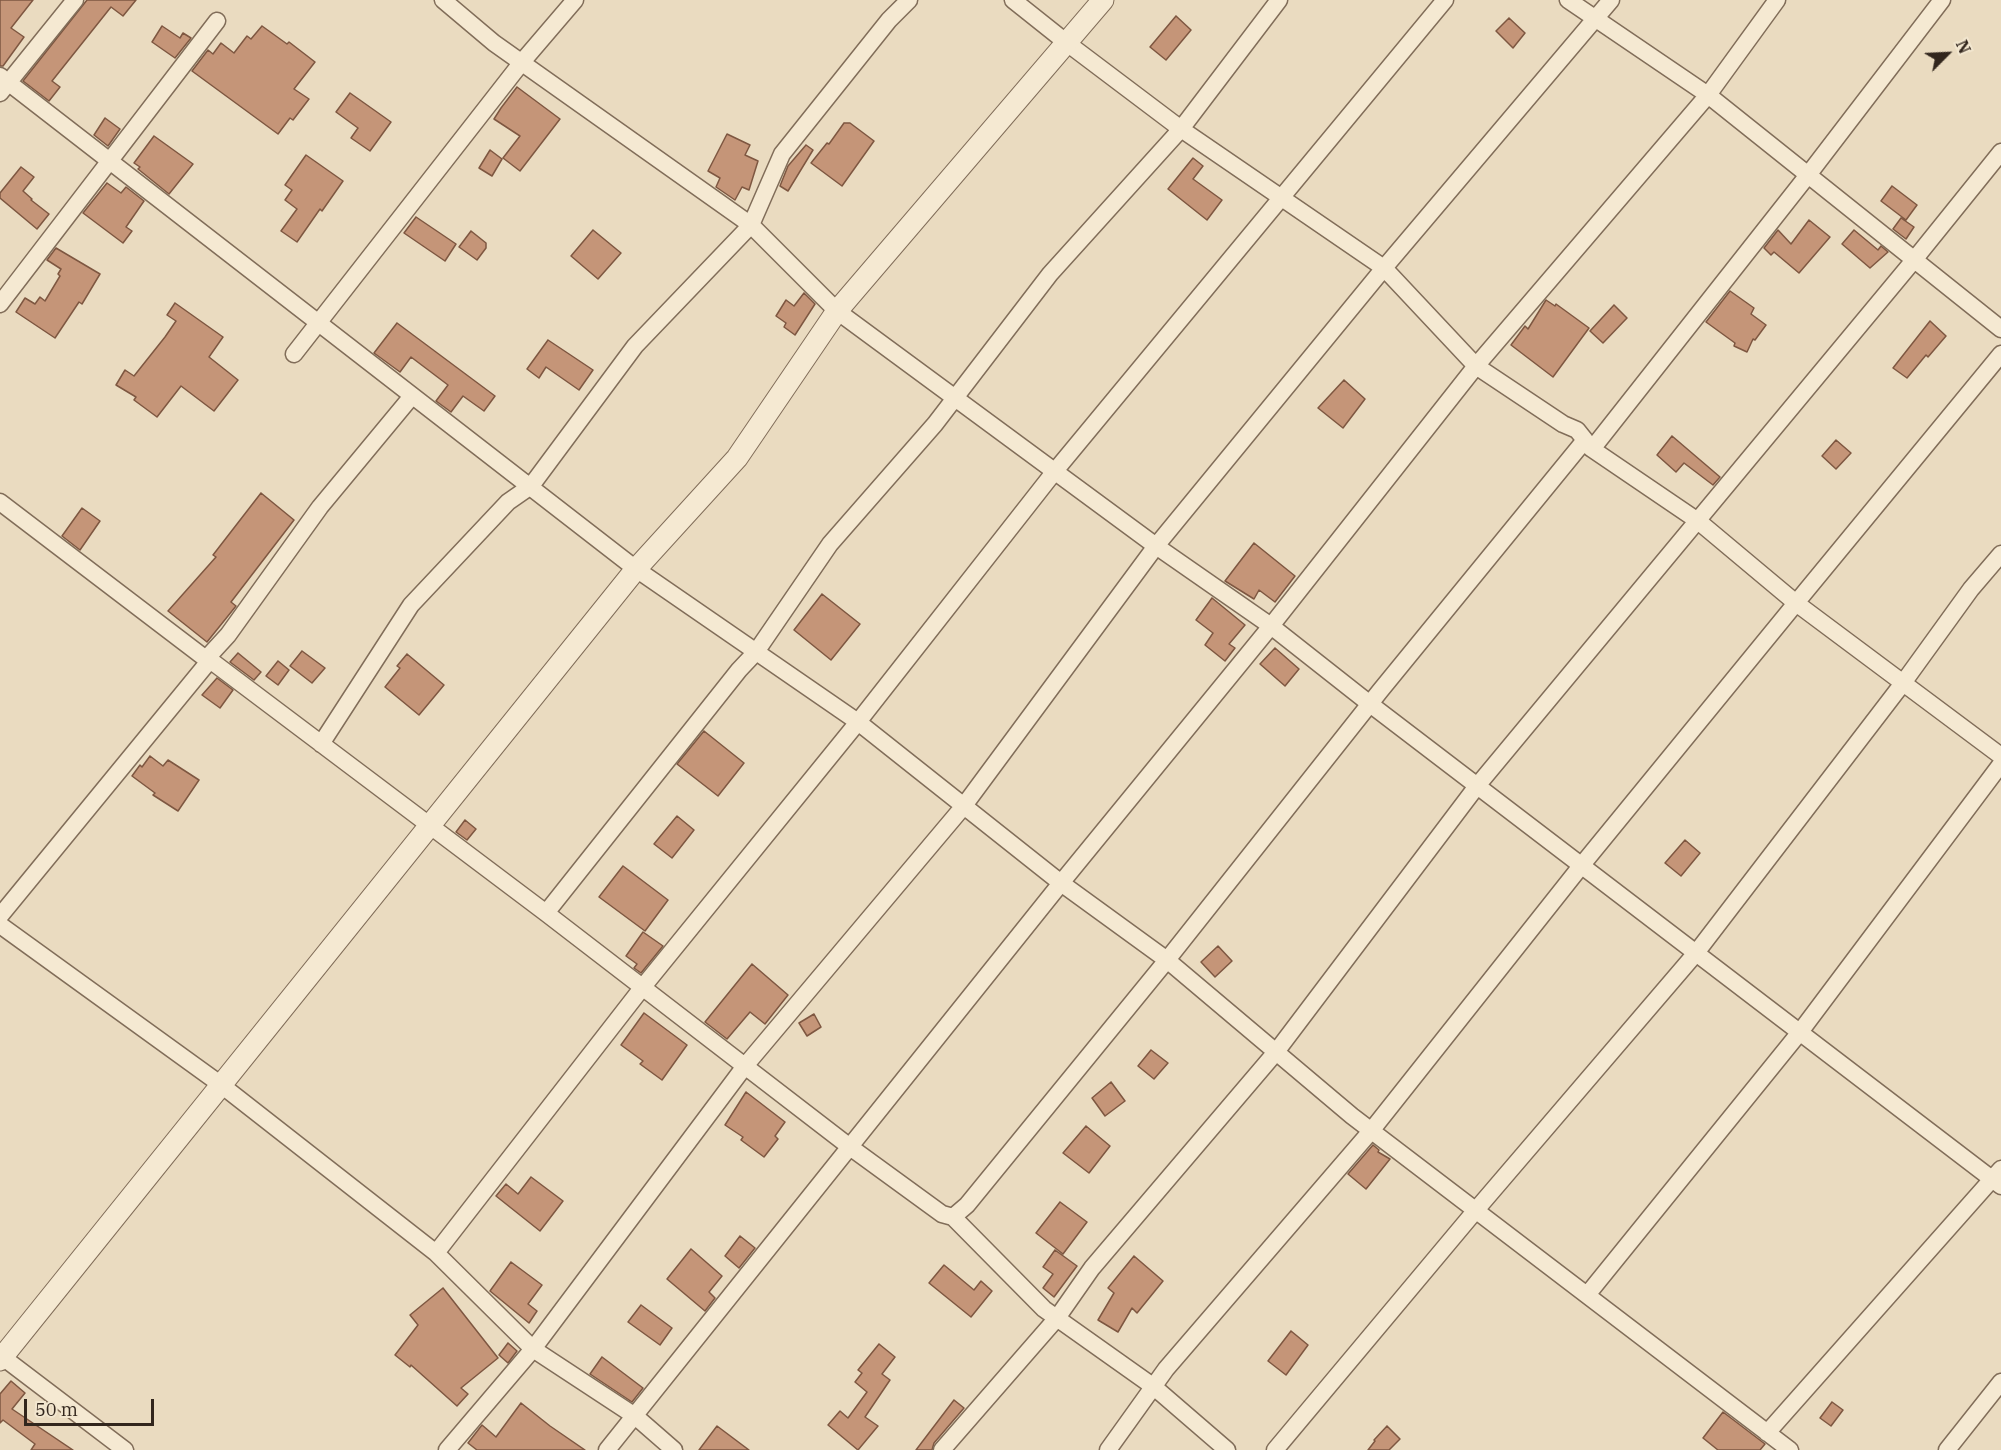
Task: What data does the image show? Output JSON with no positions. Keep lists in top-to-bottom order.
{
  "scale_bar": "50 m",
  "north": "top right"
}
